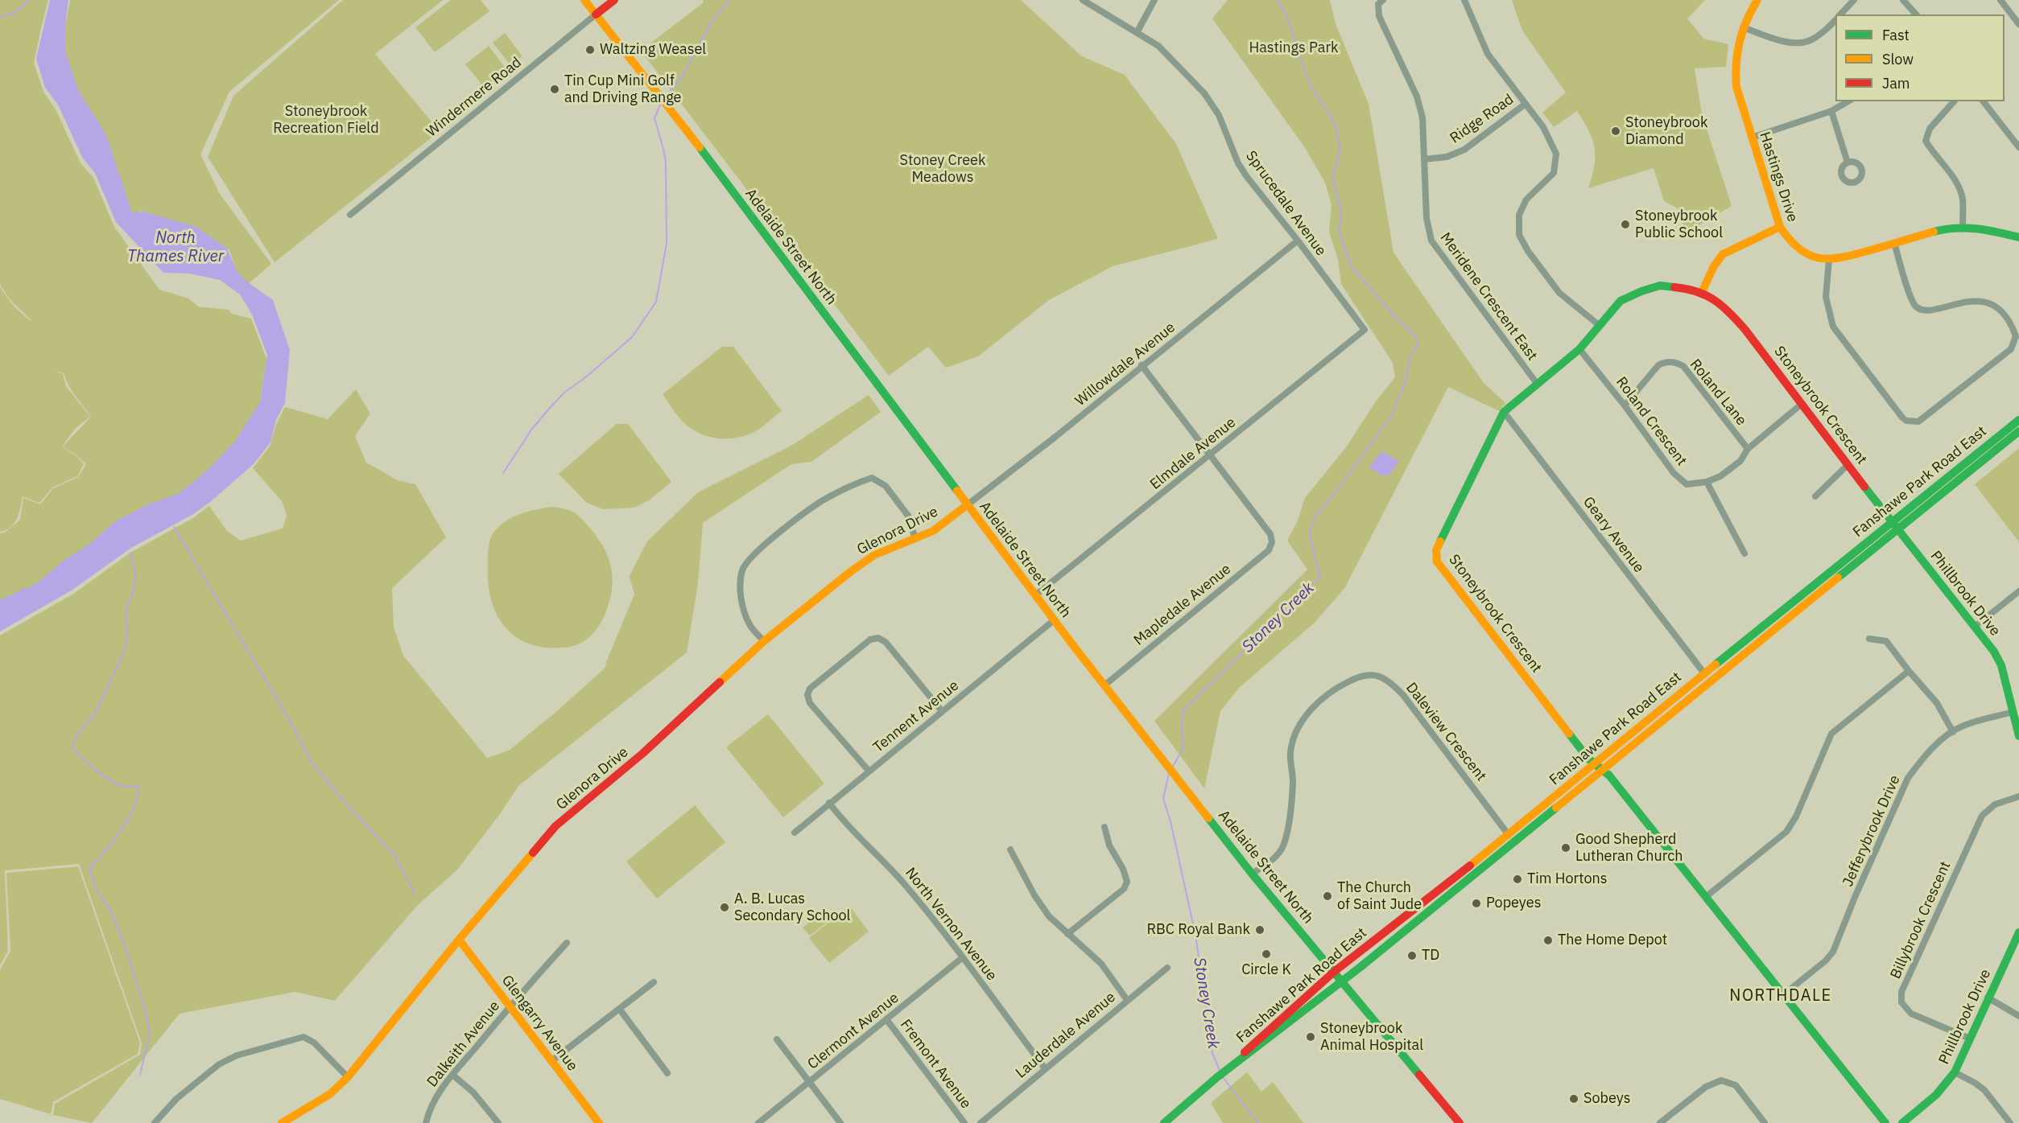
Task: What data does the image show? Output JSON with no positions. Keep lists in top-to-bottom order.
{
  "streets": {
    "street": [
      "Windermere Road",
      "Ridge Road",
      "Hastings Drive",
      "Sprucedale Avenue",
      "Adelaide Street North",
      "Meridene Crescent East",
      "Willowdale Avenue",
      "Roland Lane",
      "Stoneybrook Crescent",
      "Roland Crescent",
      "Elmdale Avenue",
      "Fanshawe Park Road East",
      "Glenora Drive",
      "Geary Avenue",
      "Phillbrook Drive",
      "Mapledale Avenue",
      "Tennent Avenue",
      "Daleview Crescent",
      "Jefferybrook Drive",
      "Billybrook Crescent",
      "North Vernon Avenue",
      "Glengarry Avenue",
      "Clermont Avenue",
      "Lauderdale Avenue",
      "Dalkeith Avenue",
      "Fremont Avenue"
    ]
  },
  "crossings": [
    ["Windermere Road", "Adelaide Street North"],
    ["Ridge Road", "Meridene Crescent East"],
    ["Sprucedale Avenue", "Willowdale Avenue"],
    ["Sprucedale Avenue", "Elmdale Avenue"],
    ["Adelaide Street North", "Willowdale Avenue"],
    ["Adelaide Street North", "Elmdale Avenue"],
    ["Adelaide Street North", "Fanshawe Park Road East"],
    ["Adelaide Street North", "Glenora Drive"],
    ["Adelaide Street North", "Mapledale Avenue"],
    ["Adelaide Street North", "Tennent Avenue"],
    ["Adelaide Street North", "Daleview Crescent"],
    ["Meridene Crescent East", "Stoneybrook Crescent"],
    ["Willowdale Avenue", "Glenora Drive"],
    ["Roland Lane", "Roland Crescent"],
    ["Stoneybrook Crescent", "Roland Crescent"],
    ["Stoneybrook Crescent", "Fanshawe Park Road East"],
    ["Stoneybrook Crescent", "Geary Avenue"],
    ["Stoneybrook Crescent", "Phillbrook Drive"],
    ["Stoneybrook Crescent", "Jefferybrook Drive"],
    ["Elmdale Avenue", "Mapledale Avenue"],
    ["Fanshawe Park Road East", "Geary Avenue"],
    ["Fanshawe Park Road East", "Phillbrook Drive"],
    ["Fanshawe Park Road East", "Daleview Crescent"],
    ["Glenora Drive", "Glengarry Avenue"],
    ["Phillbrook Drive", "Jefferybrook Drive"],
    ["Phillbrook Drive", "Billybrook Crescent"],
    ["Tennent Avenue", "North Vernon Avenue"],
    ["North Vernon Avenue", "Clermont Avenue"],
    ["North Vernon Avenue", "Lauderdale Avenue"],
    ["Glengarry Avenue", "Dalkeith Avenue"],
    ["Clermont Avenue", "Fremont Avenue"]
  ],
  "districts": ["NORTHDALE"],
  "water": ["North Thames River", "Stoney Creek"],
  "parks": ["Hastings Park", "Stoneybrook Recreation Field", "Stoney Creek Meadows"],
  "places": [
    "Waltzing Weasel",
    "Tin Cup Mini Golf and Driving Range",
    "Stoneybrook Diamond",
    "Stoneybrook Public School",
    "Good Shepherd Lutheran Church",
    "Tim Hortons",
    "The Church of Saint Jude",
    "Popeyes",
    "A. B. Lucas Secondary School",
    "RBC Royal Bank",
    "The Home Depot",
    "Circle K",
    "TD",
    "Stoneybrook Animal Hospital",
    "Sobeys"
  ],
  "legend": ["Fast", "Slow", "Jam"]
}
